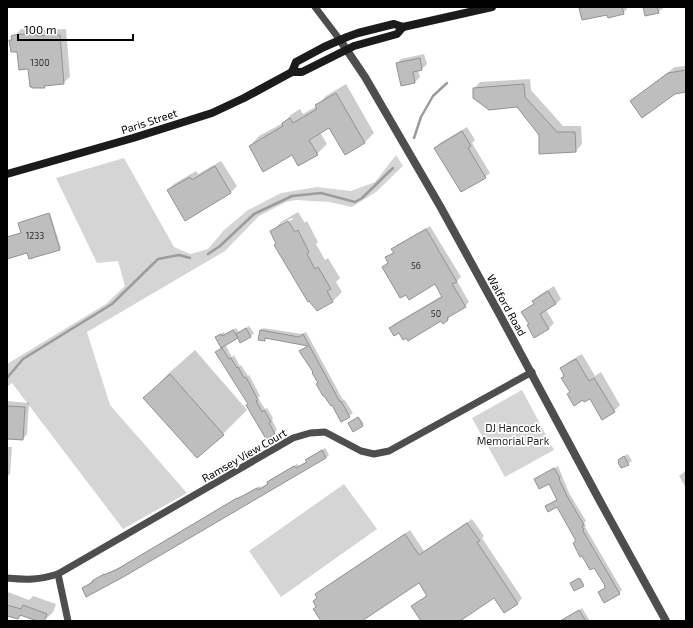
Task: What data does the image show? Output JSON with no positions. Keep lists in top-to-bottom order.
{
  "streets": {
    "main road": ["Paris Street"],
    "street": ["Walford Road", "Ramsey View Court"]
  },
  "crossings": [
    ["Paris Street", "Walford Road"],
    ["Walford Road", "Ramsey View Court"]
  ],
  "parks": ["DJ Hancock Memorial Park"],
  "house_numbers": [
    "1300",
    "1233",
    "56",
    "50"
  ],
  "scale_bar": "100 m"
}
